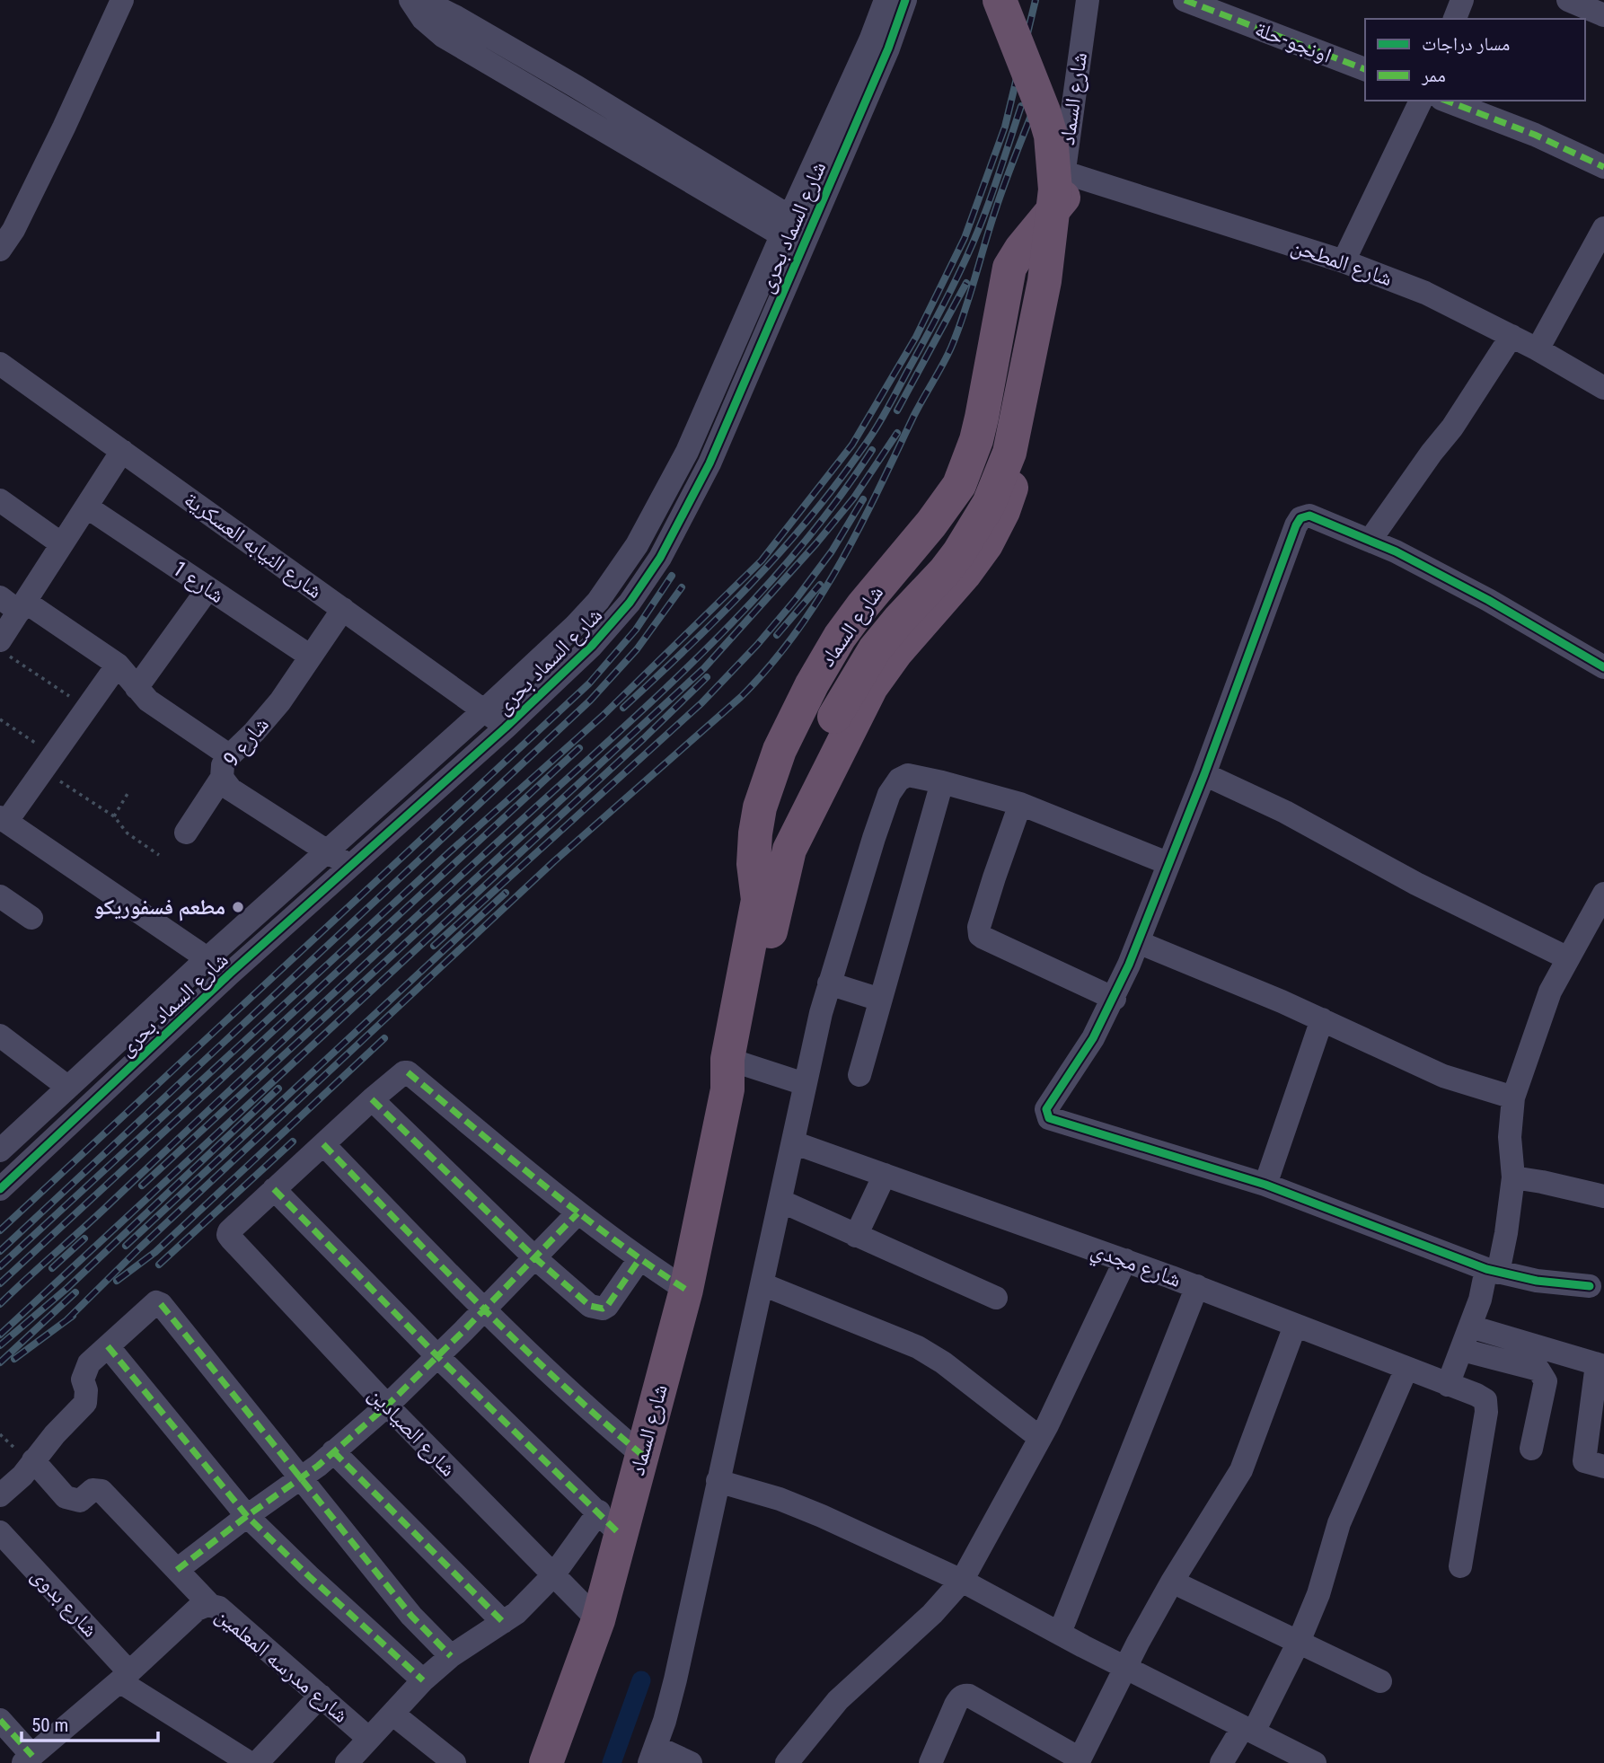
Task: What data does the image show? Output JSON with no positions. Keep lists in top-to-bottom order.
{
  "streets": {
    "highway": ["شارع السماد"],
    "street": [
      "اونجو-حلة",
      "شارع السماد بحرى",
      "شارع المطحن",
      "شارع النيابه العسكرية",
      "شارع 1",
      "شارع 9",
      "شارع مجدي",
      "شارع الصيادين",
      "شارع بدوى",
      "شارع مدرسه المعلمين"
    ]
  },
  "crossings": [
    ["شارع السماد", "شارع المطحن"],
    ["شارع السماد", "شارع الصيادين"],
    ["شارع السماد بحرى", "شارع النيابه العسكرية"],
    ["شارع السماد بحرى", "شارع 9"],
    ["شارع النيابه العسكرية", "شارع 9"],
    ["شارع 1", "شارع 9"],
    ["شارع بدوى", "شارع مدرسه المعلمين"]
  ],
  "places": ["مطعم فسفوريكو"],
  "legend": ["مسار دراجات", "ممر"],
  "scale_bar": "50 m"
}
